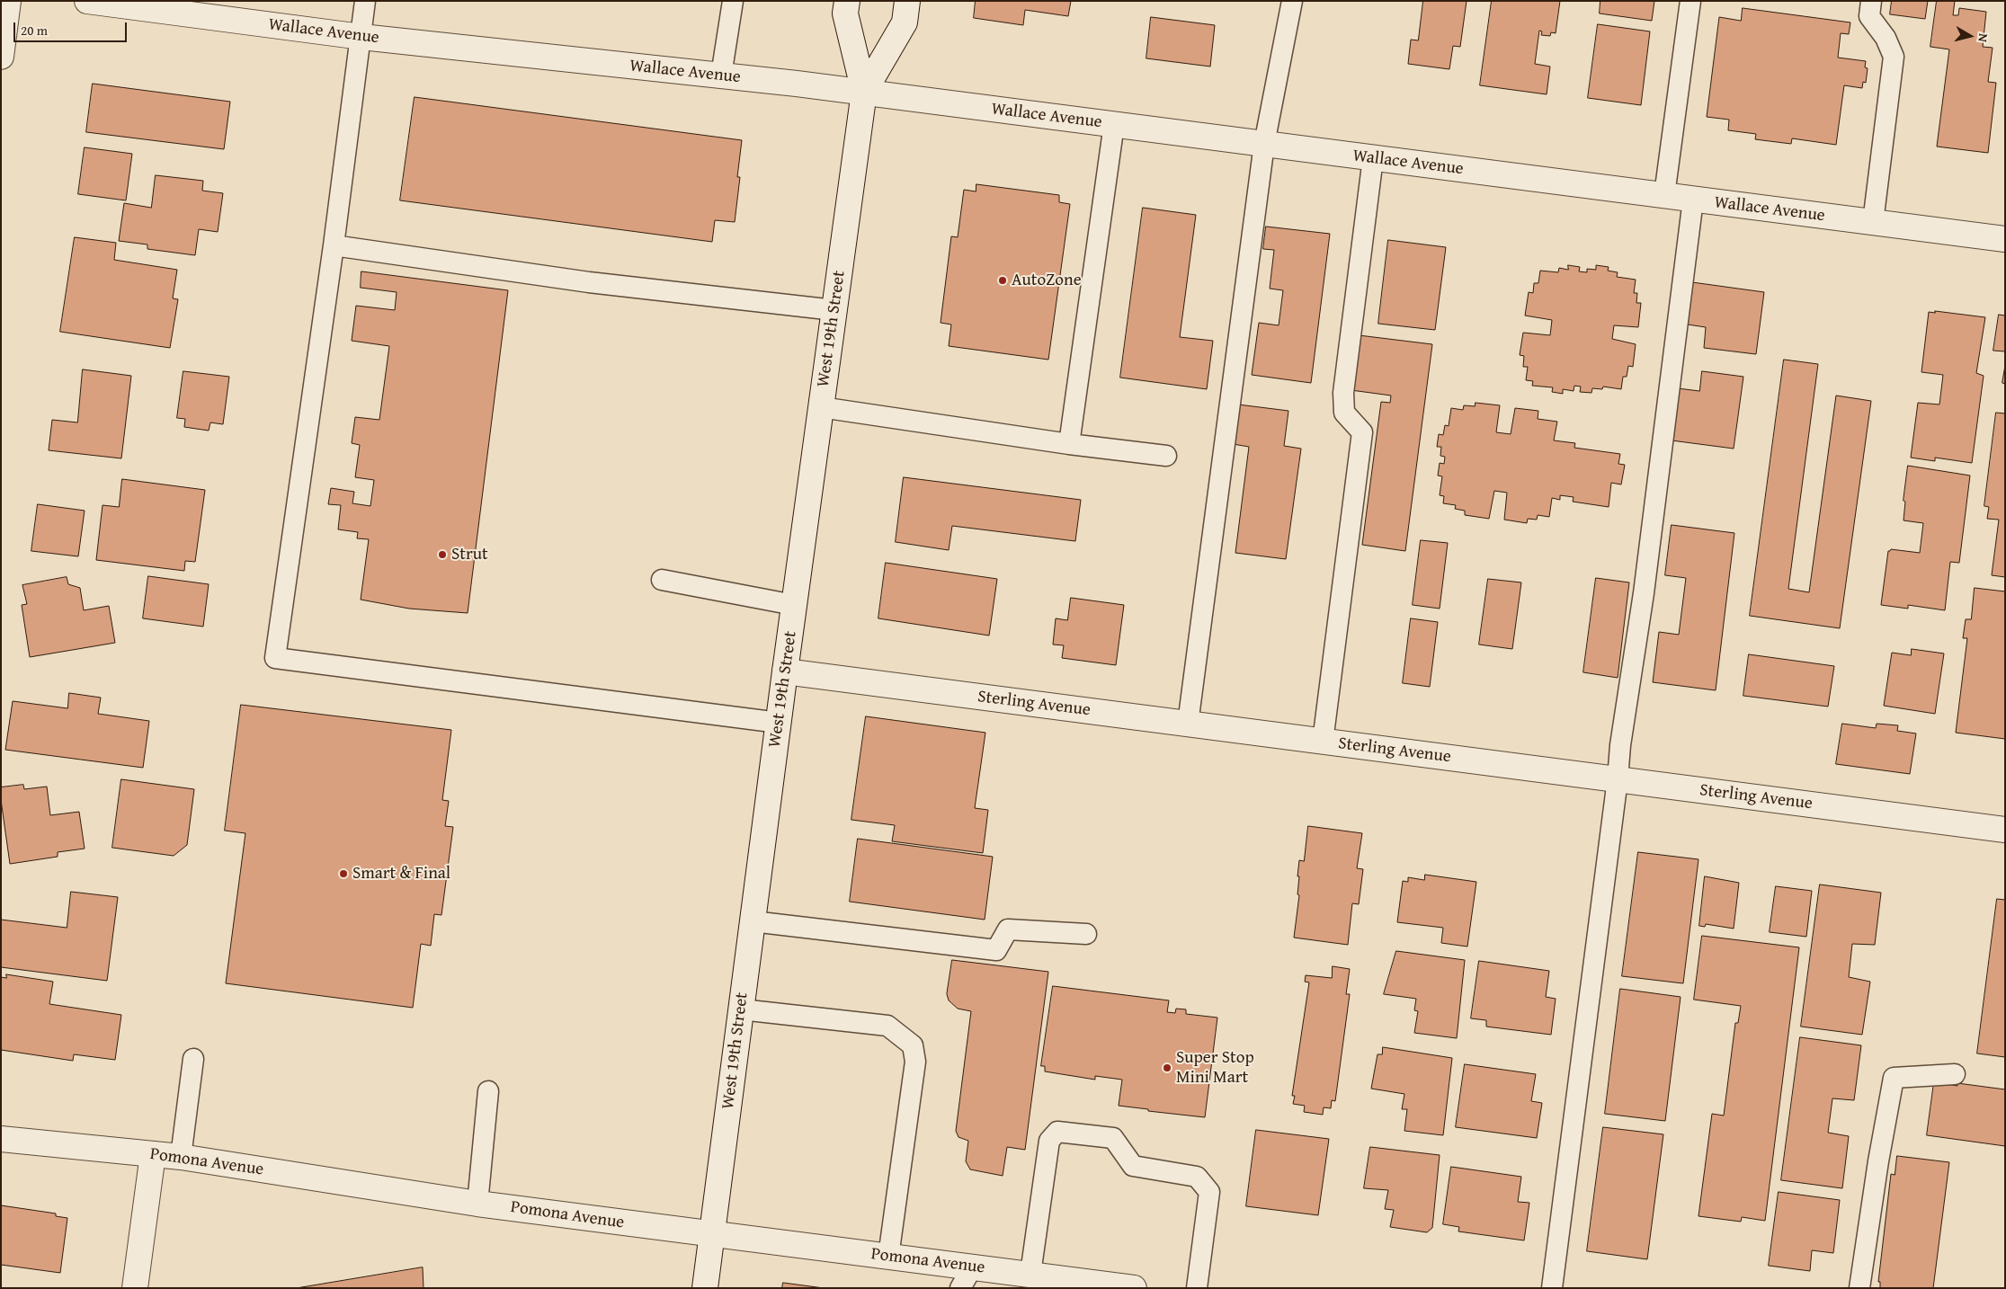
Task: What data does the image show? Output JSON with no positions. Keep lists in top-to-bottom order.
{
  "streets": {
    "street": [
      "Wallace Avenue",
      "West 19th Street",
      "Sterling Avenue",
      "Pomona Avenue"
    ]
  },
  "crossings": [
    ["Wallace Avenue", "West 19th Street"],
    ["West 19th Street", "Sterling Avenue"],
    ["West 19th Street", "Pomona Avenue"]
  ],
  "places": [
    "AutoZone",
    "Strut",
    "Smart & Final",
    "Super Stop Mini Mart"
  ],
  "scale_bar": "20 m",
  "north": "right"
}
